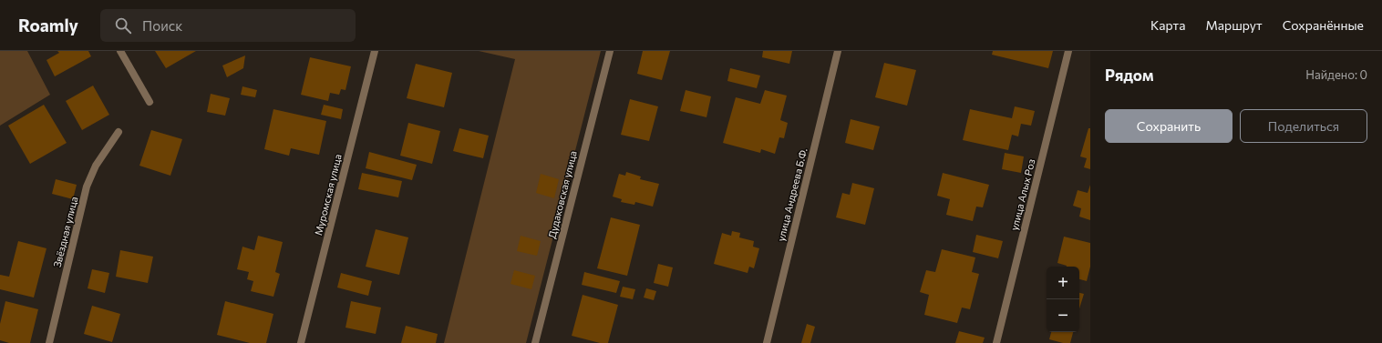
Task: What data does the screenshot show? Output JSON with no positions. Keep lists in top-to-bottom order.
{
  "streets": {
    "street": [
      "Муромская улица",
      "Дудаковская улица",
      "улица Андреева Б.Ф.",
      "улица Алых Роз",
      "Звёздная улица"
    ]
  },
  "page": {
    "header": "Roamly",
    "search": "Поиск",
    "nav": ["Карта", "Маршрут", "Сохранённые"],
    "heading": ["Рядом", "Найдено: 0"],
    "buttons": ["Сохранить", "Поделиться"],
    "map_buttons": ["+", "−"]
  }
}
